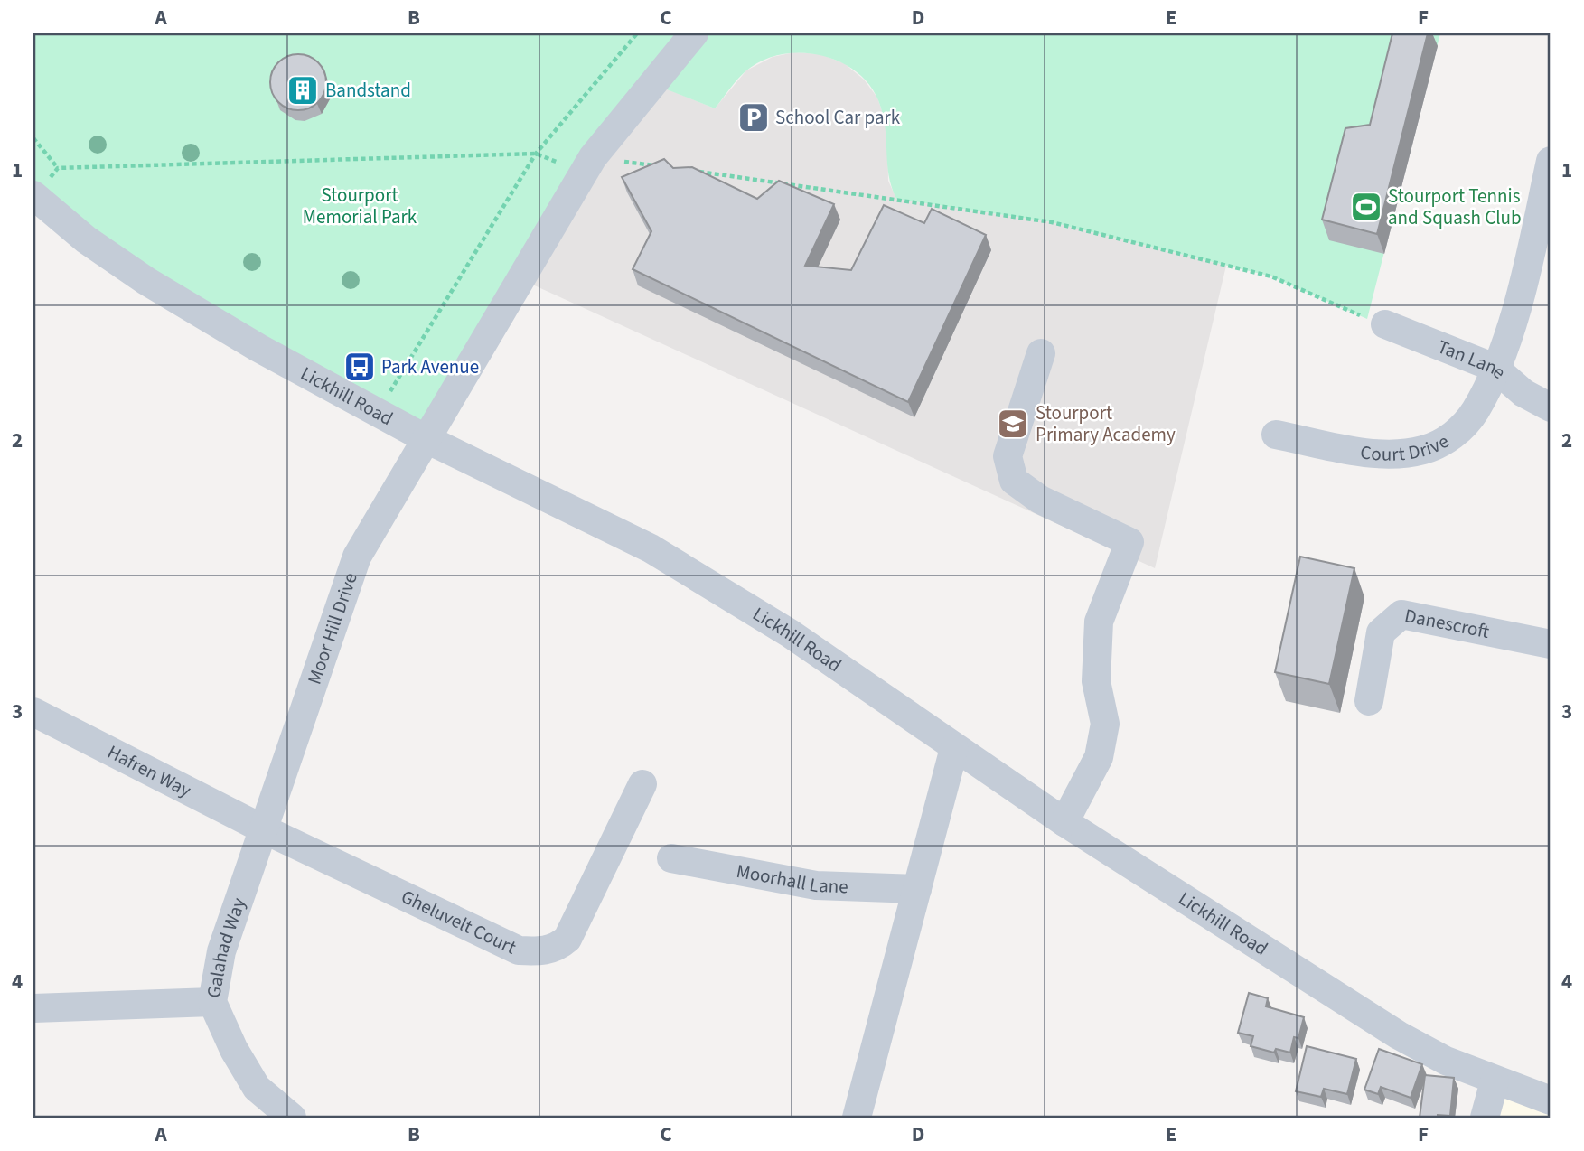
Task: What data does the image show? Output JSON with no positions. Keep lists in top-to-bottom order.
{
  "streets": {
    "street": [
      "Tan Lane",
      "Lickhill Road",
      "Court Drive",
      "Danescroft",
      "Moor Hill Drive",
      "Hafren Way",
      "Moorhall Lane",
      "Gheluvelt Court",
      "Galahad Way"
    ]
  },
  "crossings": [
    ["Tan Lane", "Court Drive"],
    ["Lickhill Road", "Moor Hill Drive"],
    ["Moor Hill Drive", "Hafren Way"],
    ["Moor Hill Drive", "Gheluvelt Court"],
    ["Moor Hill Drive", "Galahad Way"],
    ["Hafren Way", "Gheluvelt Court"],
    ["Hafren Way", "Galahad Way"],
    ["Gheluvelt Court", "Galahad Way"]
  ],
  "parks": ["Stourport Memorial Park"],
  "places": {
    "building": ["Bandstand"],
    "parking": ["School Car park"],
    "sports": ["Stourport Tennis and Squash Club"],
    "bus stop": ["Park Avenue"],
    "school or university": ["Stourport Primary Academy"]
  },
  "grid": {
    "columns": [
      "A",
      "B",
      "C",
      "D",
      "E",
      "F"
    ],
    "rows": [
      "1",
      "2",
      "3",
      "4"
    ]
  }
}
